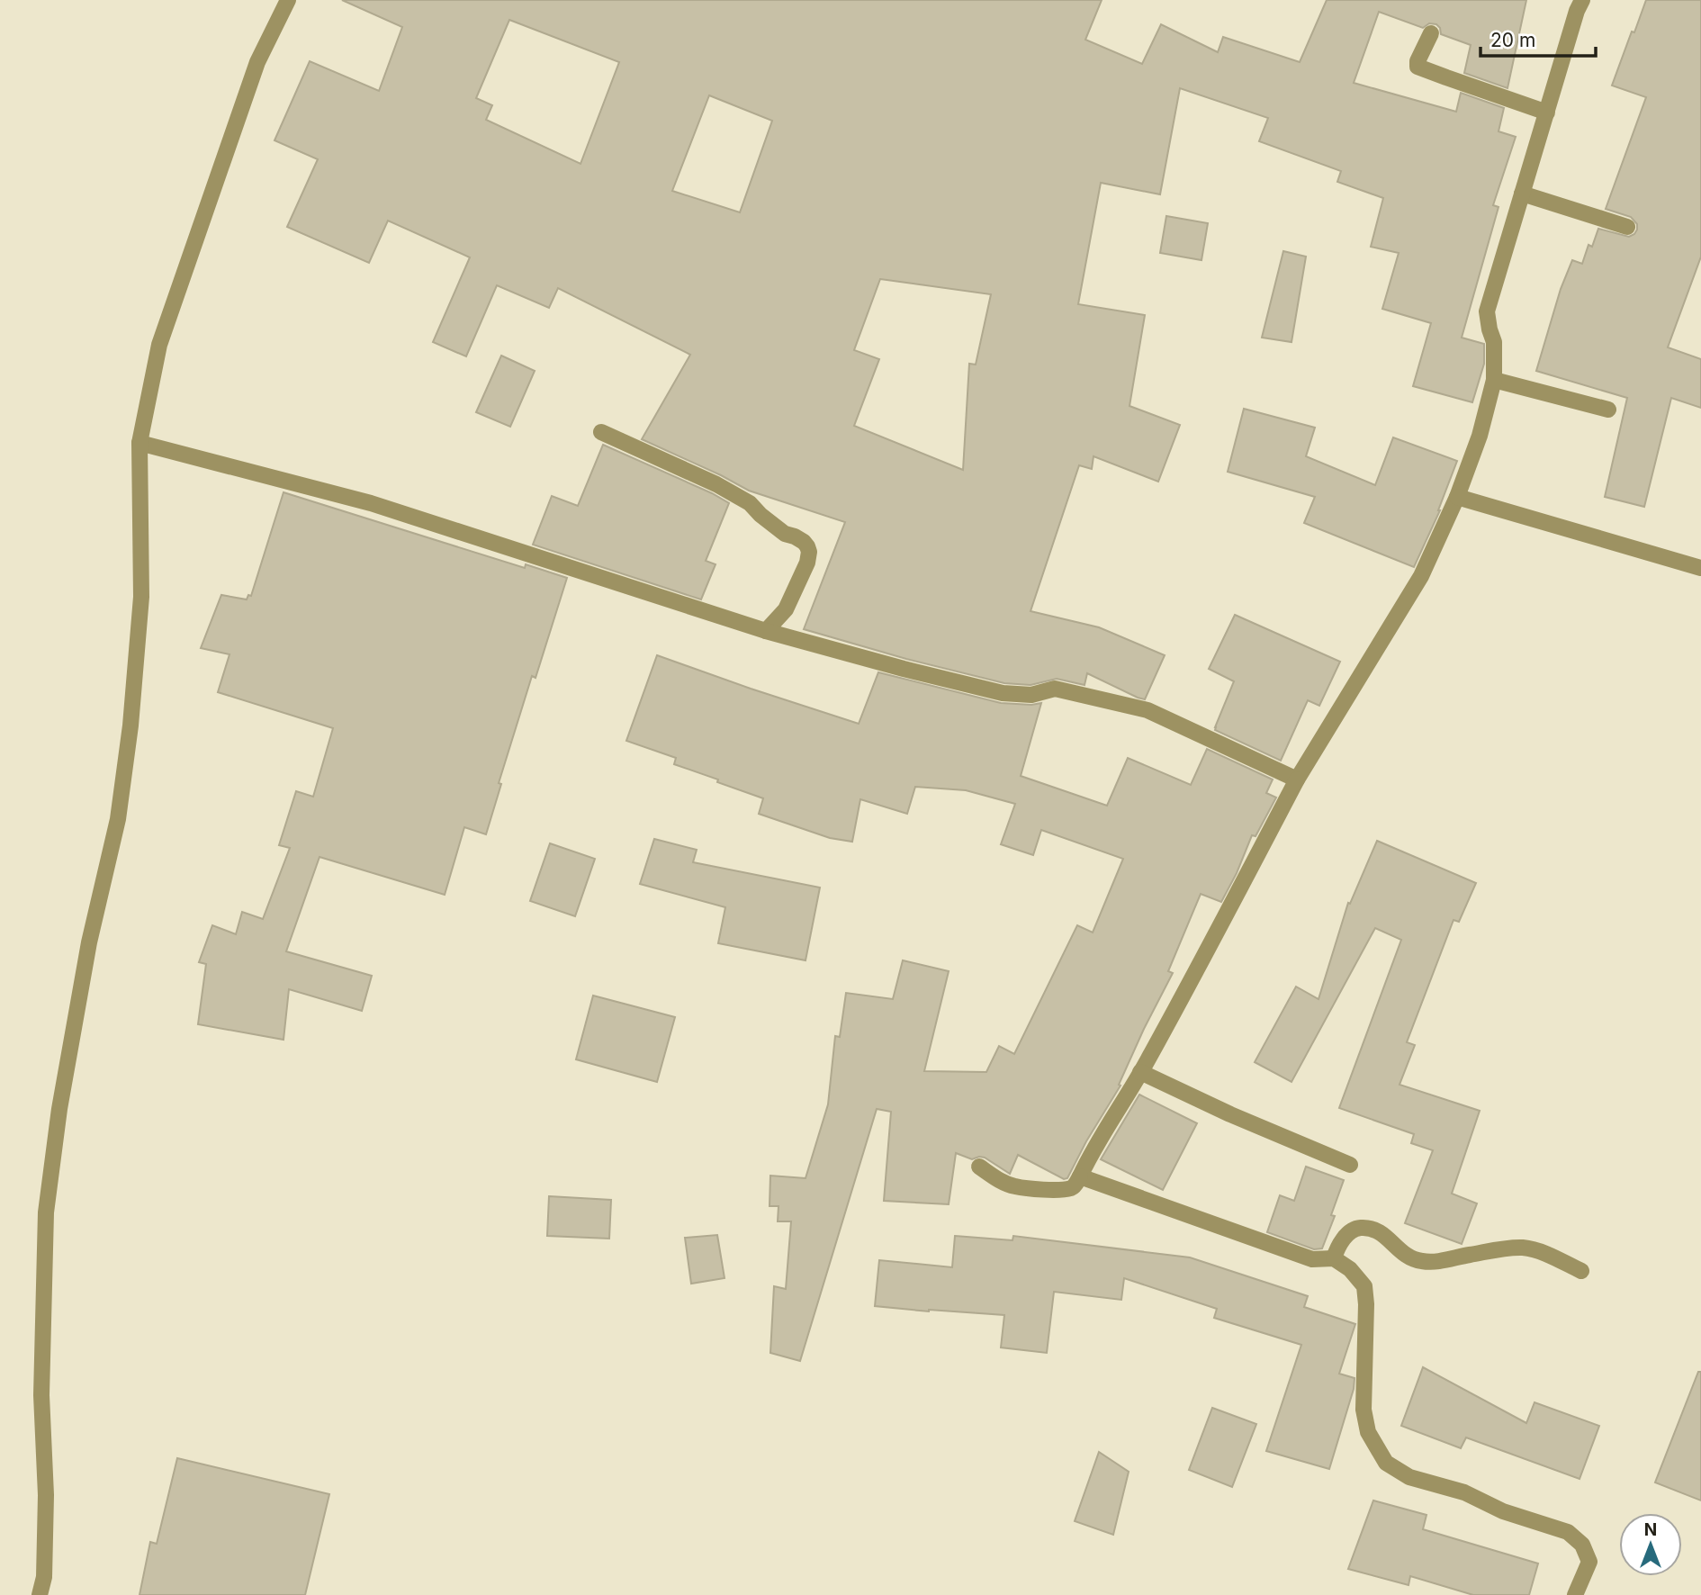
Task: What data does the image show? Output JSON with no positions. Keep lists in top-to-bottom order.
{
  "scale_bar": "20 m",
  "north": "top"
}
